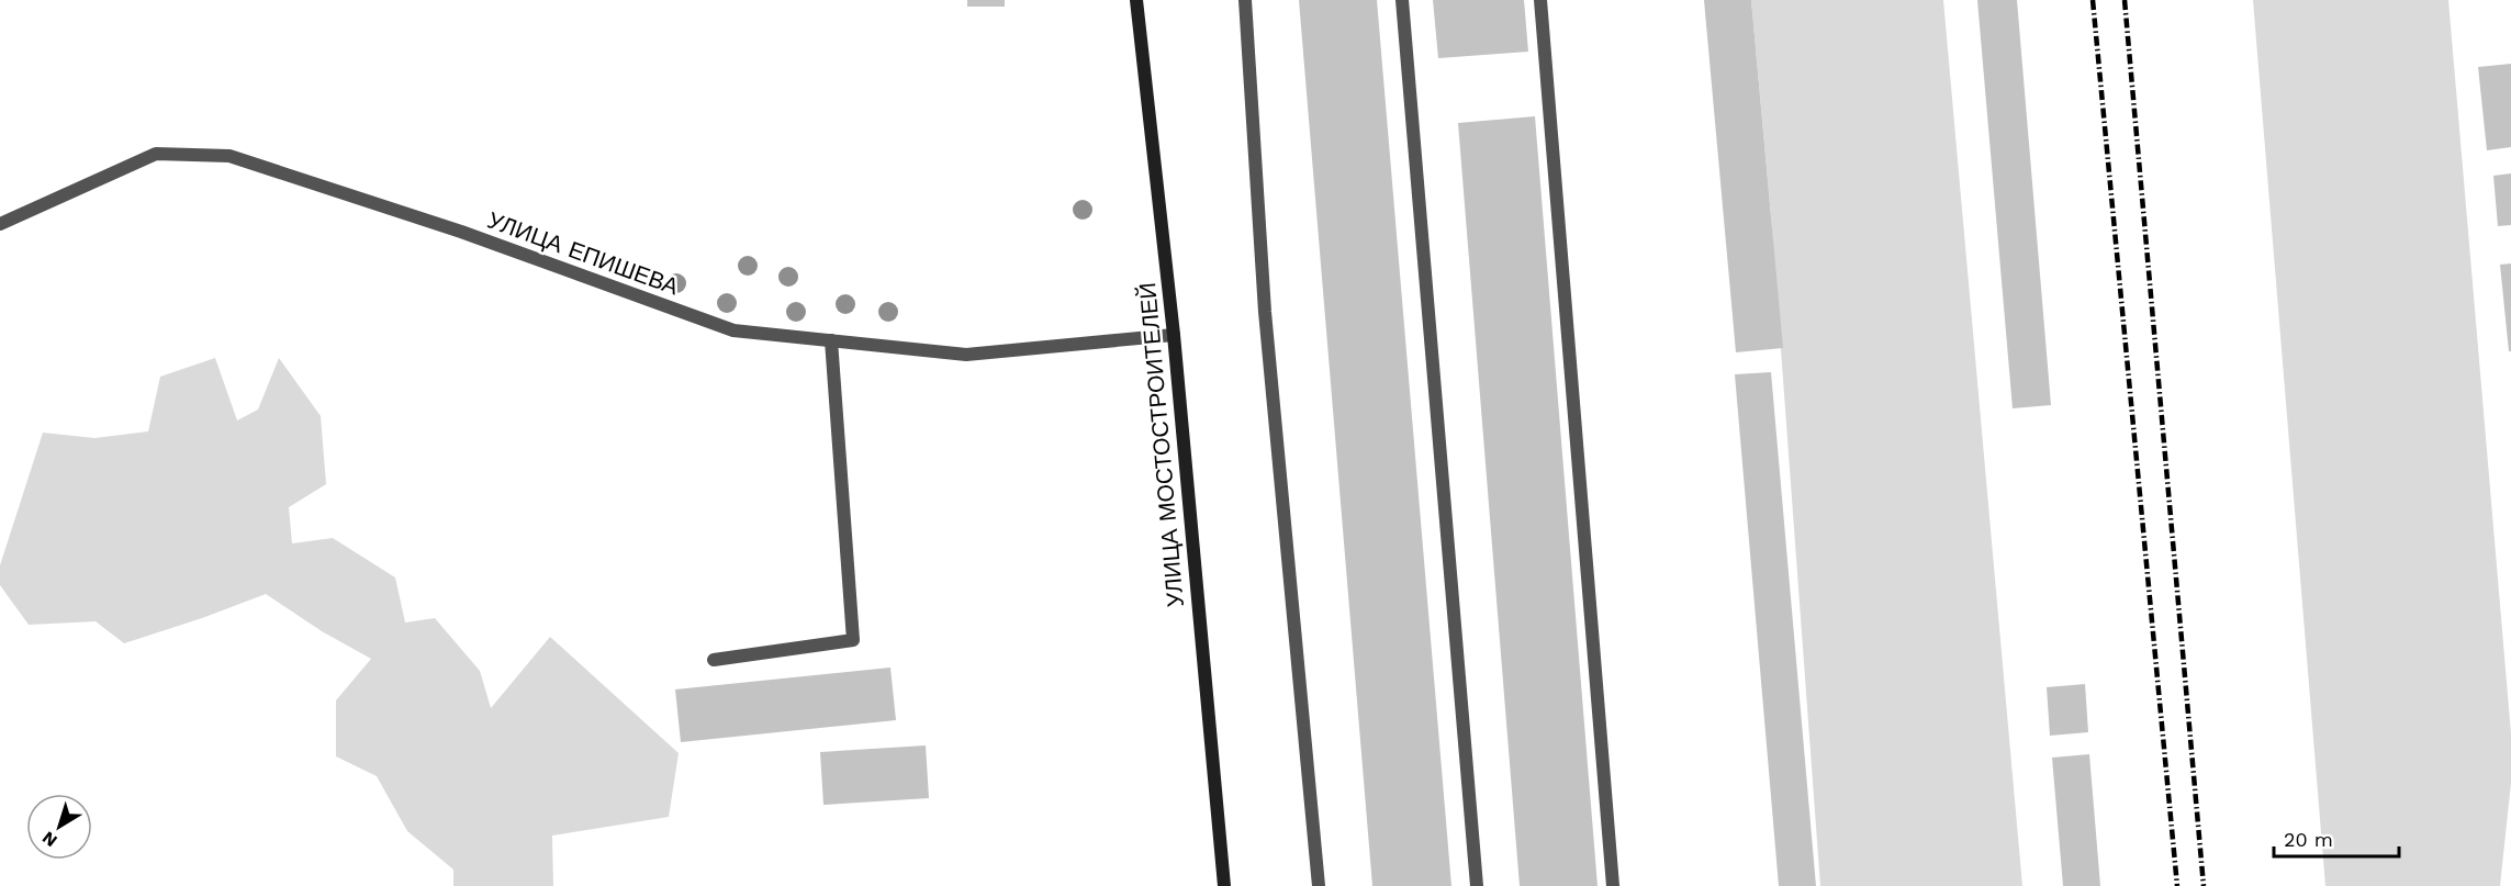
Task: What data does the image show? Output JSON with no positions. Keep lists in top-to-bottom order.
{
  "streets": {
    "main road": ["УЛИЦА МОСТОСТРОИТЕЛЕЙ"],
    "street": ["УЛИЦА ЕПИШЕВА"]
  },
  "crossings": [
    ["УЛИЦА ЕПИШЕВА", "УЛИЦА МОСТОСТРОИТЕЛЕЙ"]
  ],
  "scale_bar": "20 m",
  "north": "bottom left"
}
